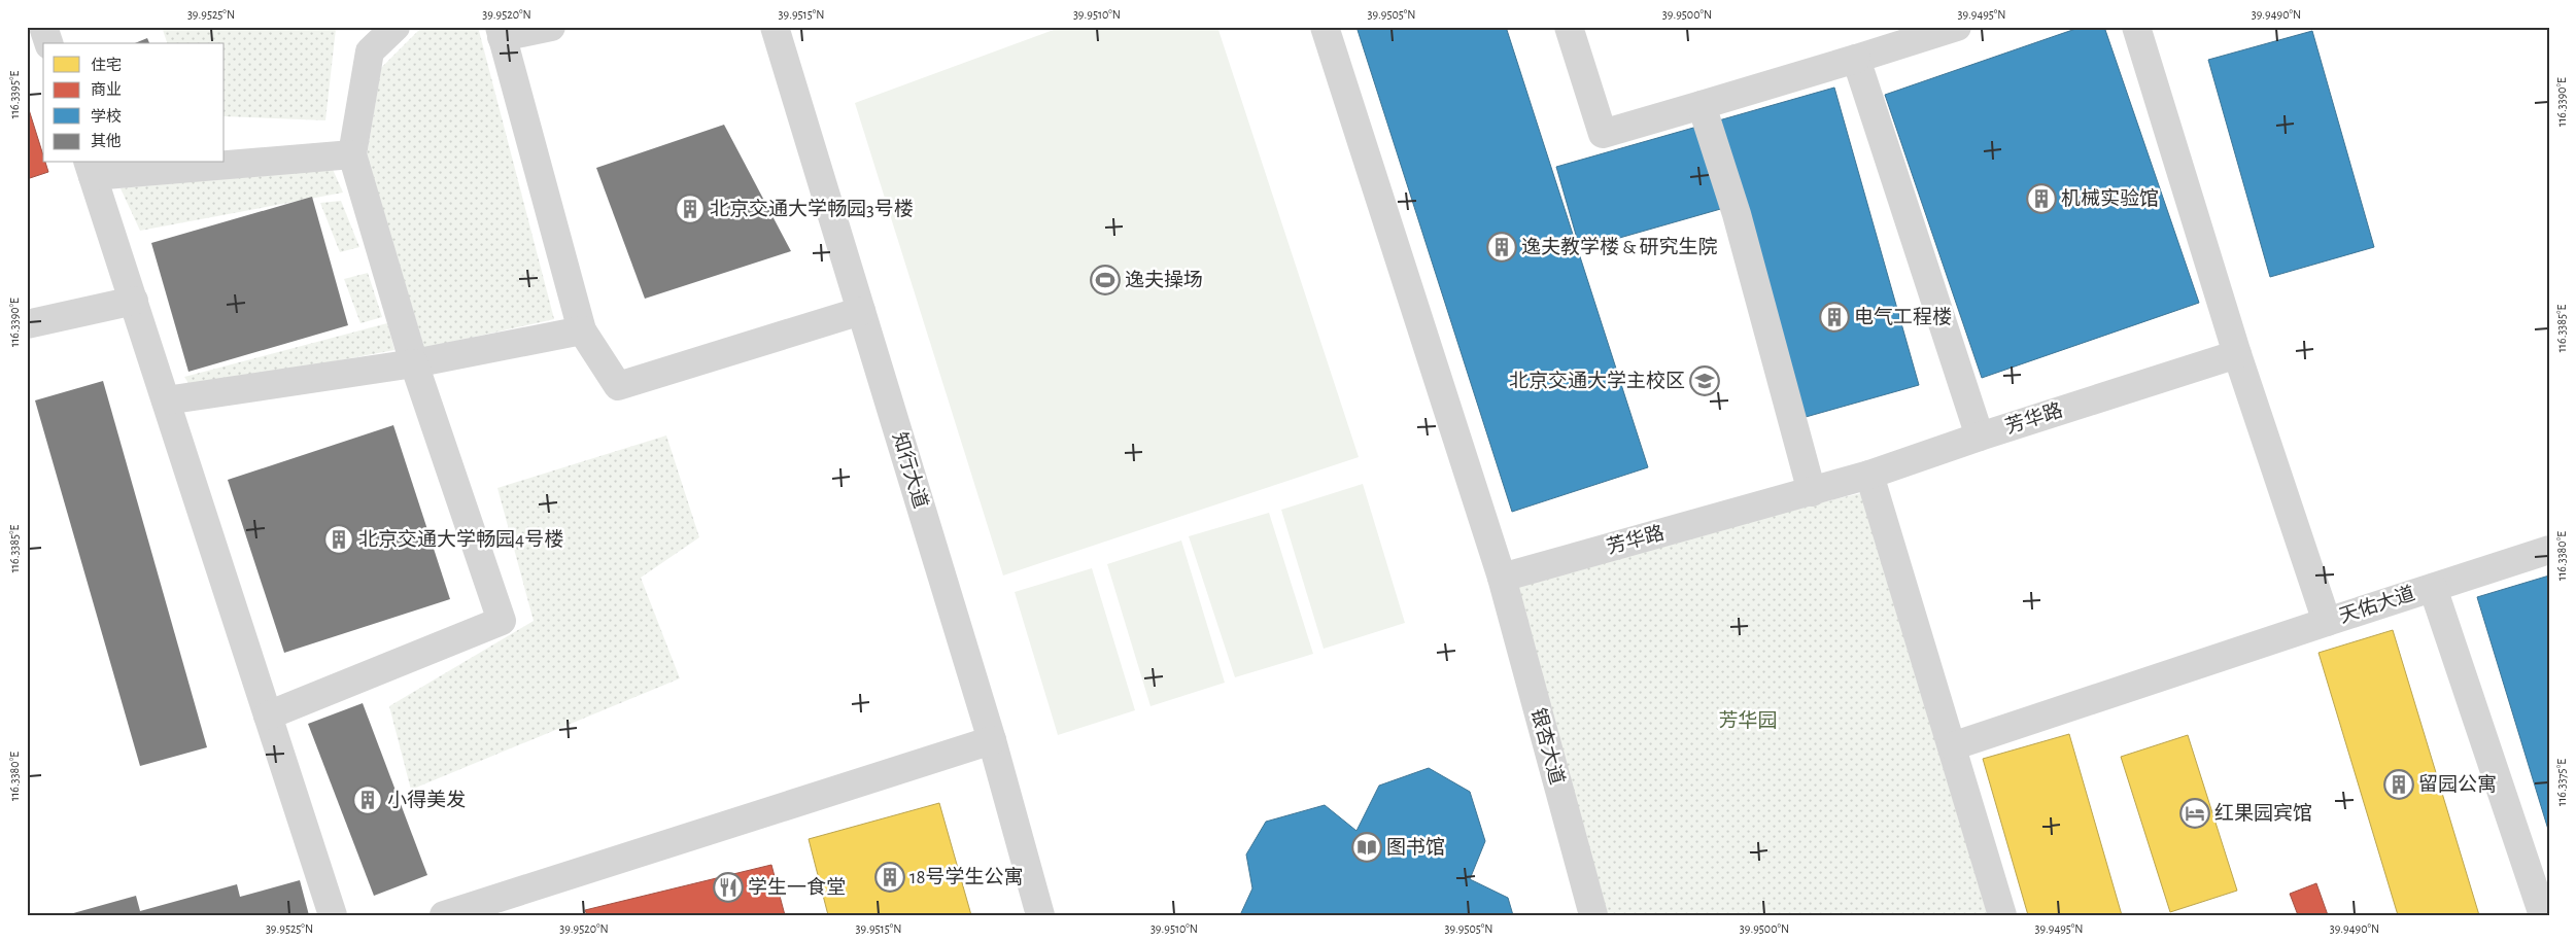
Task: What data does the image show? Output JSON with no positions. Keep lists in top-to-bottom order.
{
  "streets": {
    "street": [
      "芳华路",
      "知行大道",
      "天佑大道",
      "银杏大道"
    ]
  },
  "crossings": [
    ["芳华路", "天佑大道"],
    ["芳华路", "银杏大道"]
  ],
  "parks": ["芳华园"],
  "places": {
    "building": [
      "机械实验馆",
      "北京交通大学畅园3号楼",
      "逸夫教学楼 & 研究生院",
      "电气工程楼",
      "北京交通大学畅园4号楼",
      "留园公寓",
      "小得美发",
      "18号学生公寓"
    ],
    "sports": ["逸夫操场"],
    "school or university": ["北京交通大学主校区"],
    "hotel": ["红果园宾馆"],
    "library": ["图书馆"],
    "restaurant": ["学生一食堂"]
  },
  "legend": [
    "住宅",
    "商业",
    "学校",
    "其他"
  ],
  "coordinates": [
    "39.9525°N",
    "39.9520°N",
    "39.9515°N",
    "39.9510°N",
    "39.9505°N",
    "39.9500°N",
    "39.9495°N",
    "39.9490°N",
    "116.3395°E",
    "116.3390°E",
    "116.3385°E",
    "116.3380°E",
    "116.3375°E"
  ]
}
